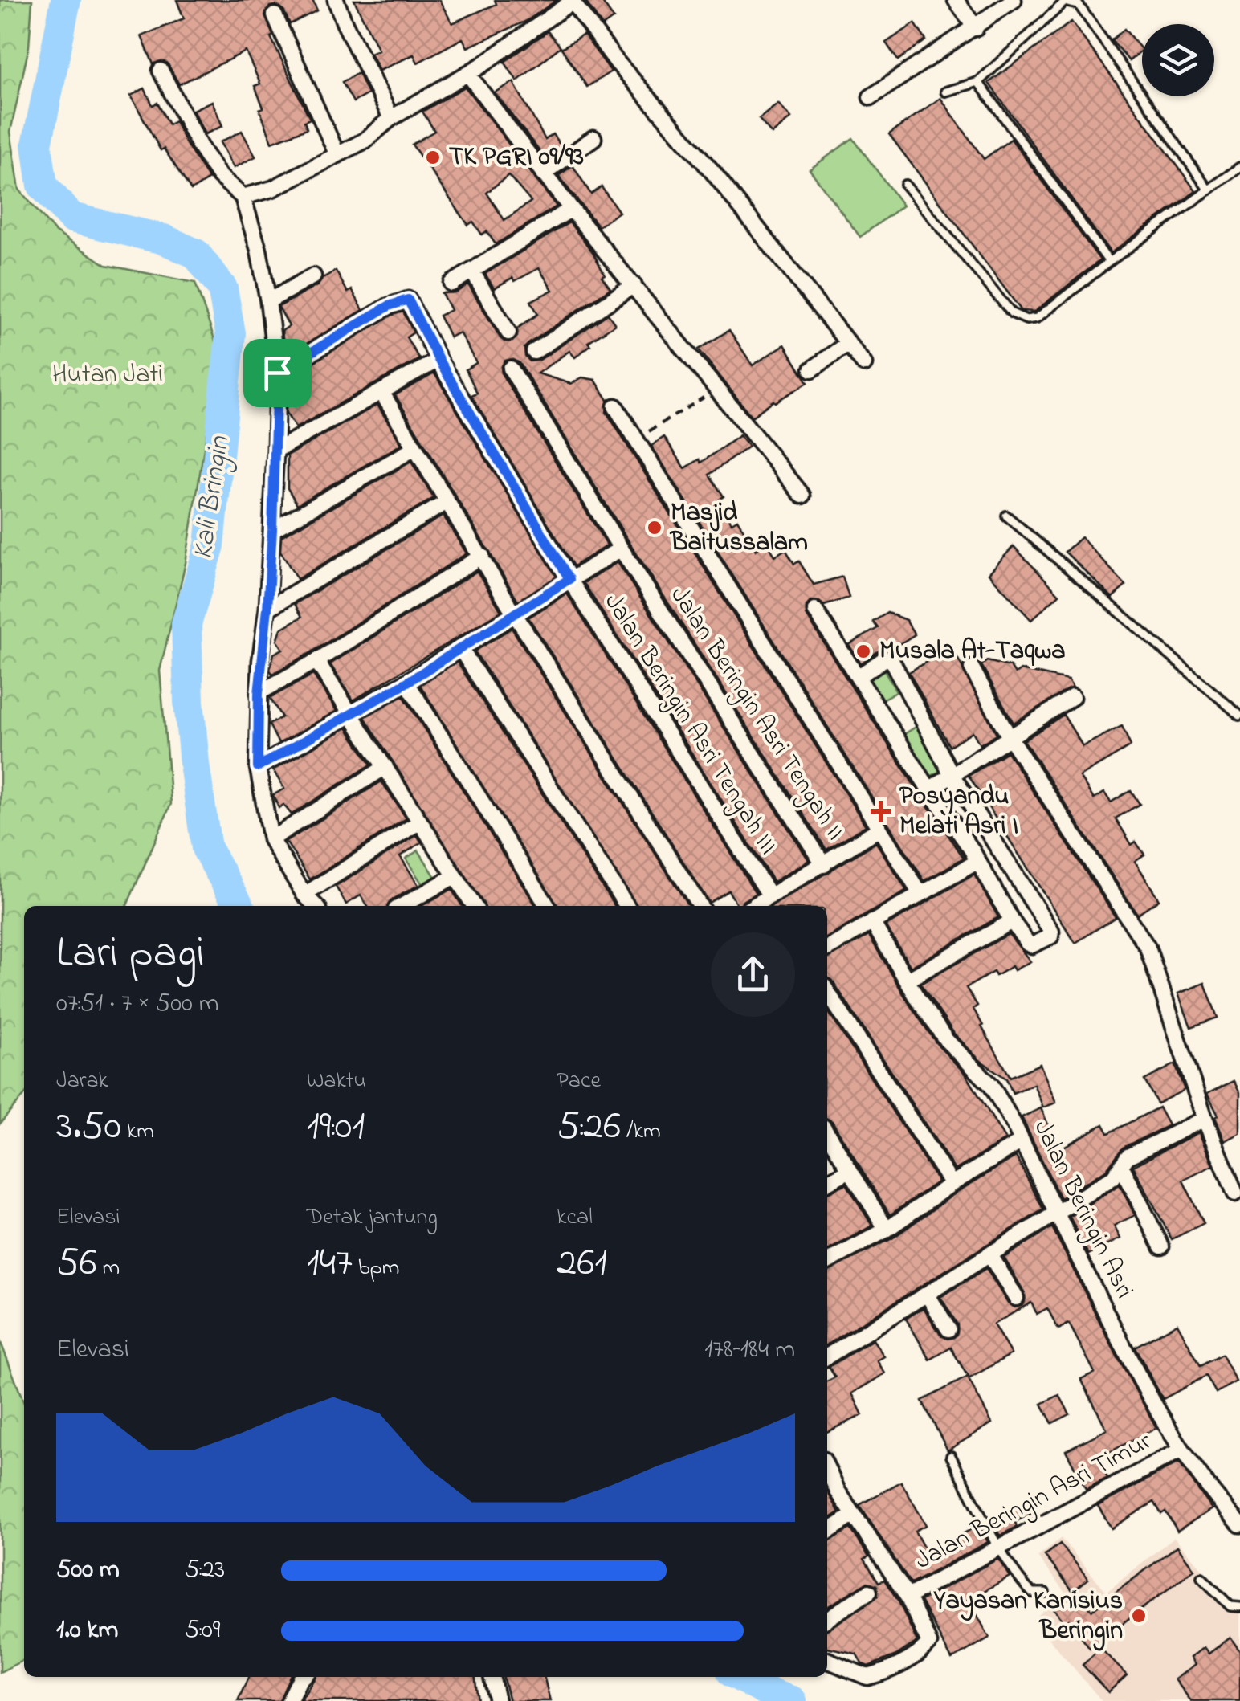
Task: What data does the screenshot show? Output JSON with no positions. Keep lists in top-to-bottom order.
{
  "streets": {
    "street": [
      "Jalan Beringin Asri Tengah II",
      "Jalan Beringin Asri Tengah III",
      "Jalan Beringin Asri",
      "Jalan Beringin Asri Timur"
    ]
  },
  "crossings": [
    ["Jalan Beringin Asri", "Jalan Beringin Asri Timur"]
  ],
  "water": ["Kali Bringin"],
  "parks": ["Hutan Jati"],
  "places": {
    "other": [
      "TK PGRI 09/93",
      "Masjid Baitussalam",
      "Musala At-Taqwa",
      "Yayasan Kanisius Beringin"
    ],
    "health": ["Posyandu Melati Asri I"]
  },
  "page": {
    "heading": ["Lari pagi", "07:51 · 7 × 500 m"],
    "stats": [
      ["Jarak", "3.50 km"],
      ["Waktu", "19:01"],
      ["Pace", "5:26 /km"],
      ["Elevasi", "56 m"],
      ["Detak jantung", "147 bpm"],
      ["kcal", "261"]
    ],
    "chart": ["Elevasi", "178–184 m"],
    "list": [
      {
        "name": "500 m",
        "note": "5:23"
      },
      {
        "name": "1.0 km",
        "note": "5:09"
      }
    ]
  }
}
